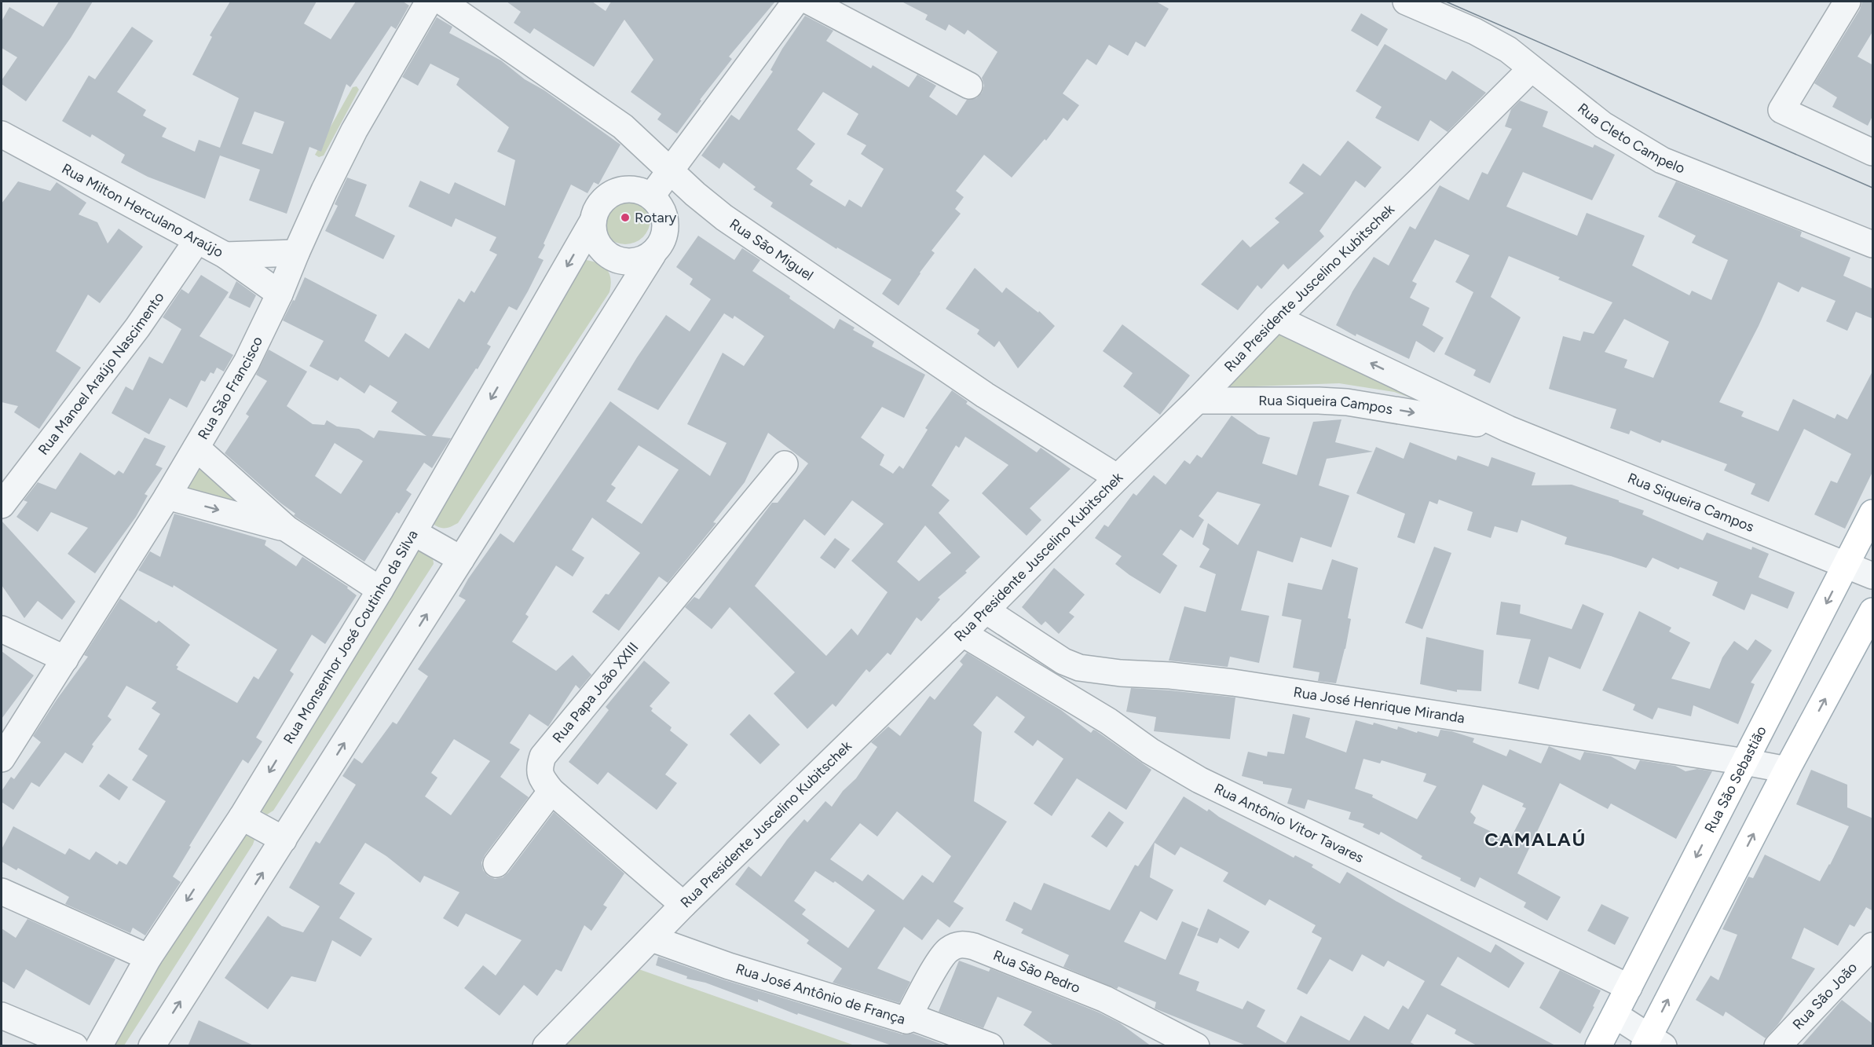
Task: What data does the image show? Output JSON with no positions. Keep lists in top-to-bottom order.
{
  "streets": {
    "main road": ["Rua São Sebastião"],
    "street": [
      "Rua Cleto Campelo",
      "Rua Milton Herculano Araújo",
      "Rua São Miguel",
      "Rua Presidente Juscelino Kubitschek",
      "Rua Manoel Araújo Nascimento",
      "Rua São Francisco",
      "Rua Siqueira Campos",
      "Rua Monsenhor José Coutinho da Silva",
      "Rua Papa João XXIII",
      "Rua José Henrique Miranda",
      "Rua Antônio Vitor Tavares",
      "Rua São Pedro",
      "Rua José Antônio de França",
      "Rua São João"
    ]
  },
  "crossings": [
    ["Rua Cleto Campelo", "Rua Presidente Juscelino Kubitschek"],
    ["Rua Milton Herculano Araújo", "Rua Manoel Araújo Nascimento"],
    ["Rua Milton Herculano Araújo", "Rua São Francisco"],
    ["Rua São Miguel", "Rua Presidente Juscelino Kubitschek"],
    ["Rua Presidente Juscelino Kubitschek", "Rua Siqueira Campos"],
    ["Rua Presidente Juscelino Kubitschek", "Rua Papa João XXIII"],
    ["Rua Presidente Juscelino Kubitschek", "Rua José Henrique Miranda"],
    ["Rua Presidente Juscelino Kubitschek", "Rua Antônio Vitor Tavares"],
    ["Rua Presidente Juscelino Kubitschek", "Rua José Antônio de França"],
    ["Rua Siqueira Campos", "Rua São Sebastião"],
    ["Rua José Henrique Miranda", "Rua São Sebastião"],
    ["Rua São Sebastião", "Rua Antônio Vitor Tavares"],
    ["Rua São Pedro", "Rua José Antônio de França"]
  ],
  "districts": ["CAMALAÚ"],
  "places": ["Rotary"]
}
